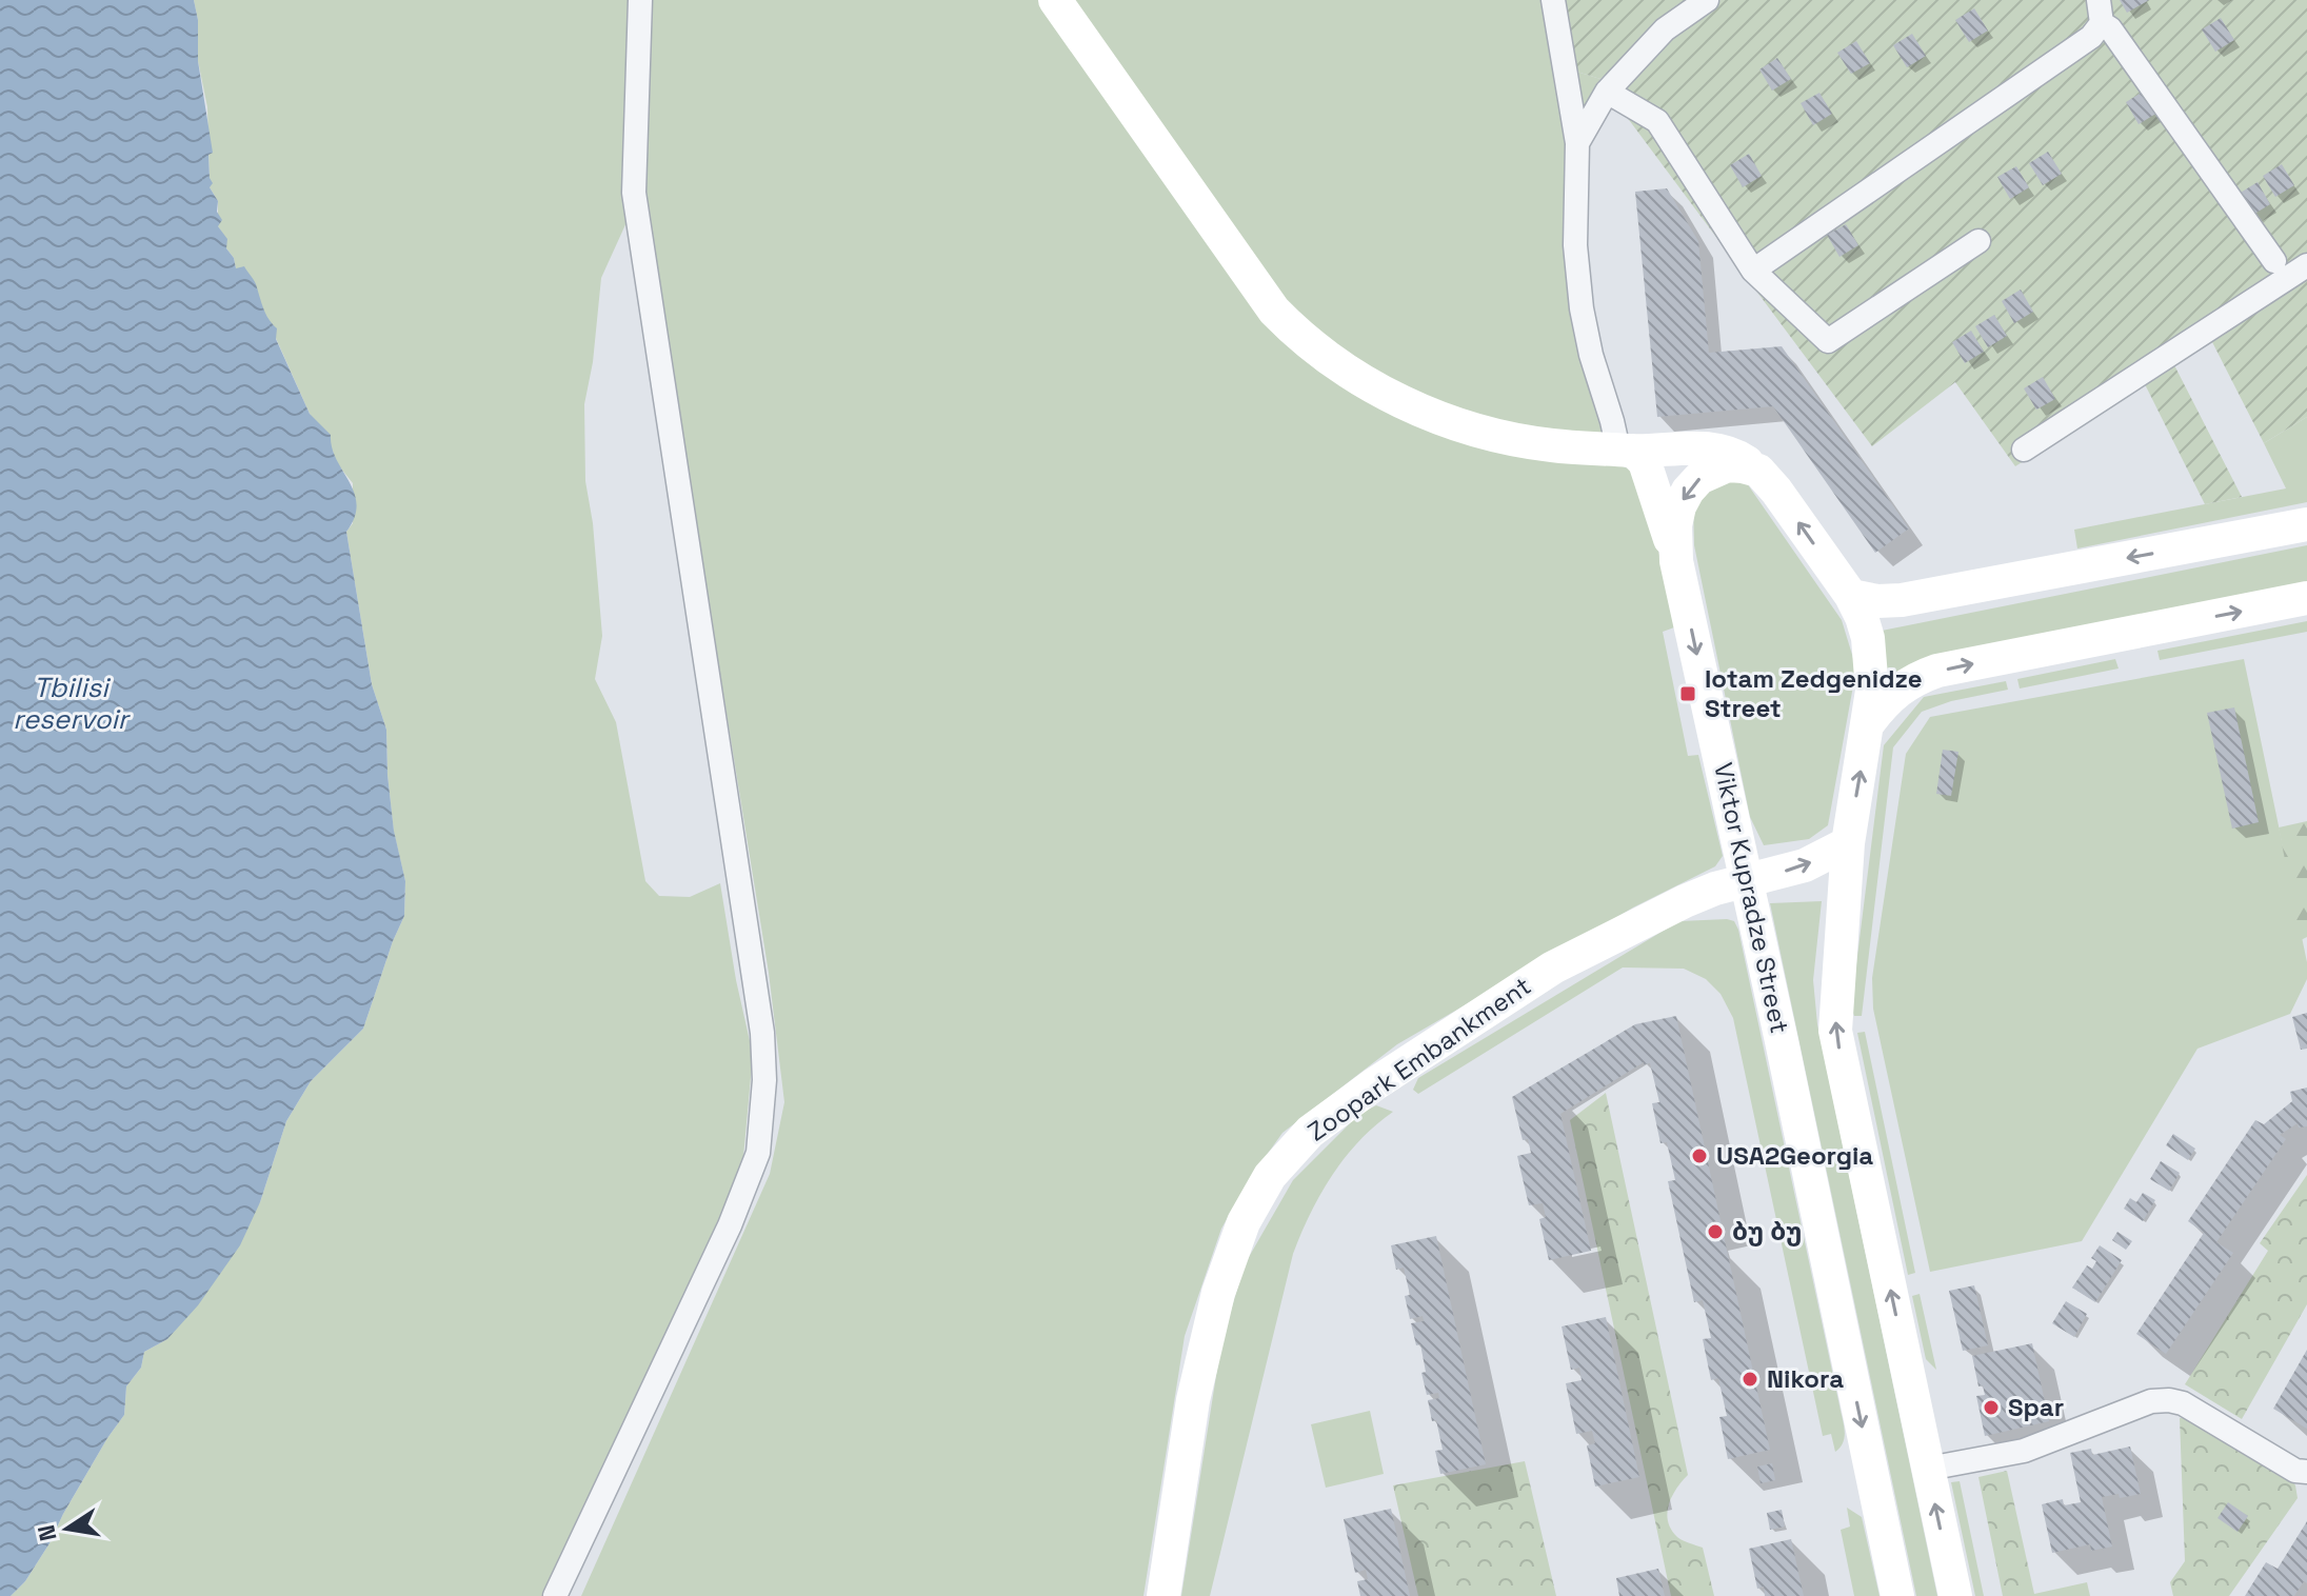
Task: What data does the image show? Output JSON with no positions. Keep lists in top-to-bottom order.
{
  "streets": {
    "main road": ["Viktor Kupradze Street", "Zoopark Embankment"]
  },
  "crossings": [
    ["Viktor Kupradze Street", "Zoopark Embankment"]
  ],
  "water": ["Tbilisi reservoir"],
  "places": {
    "transit": ["Iotam Zedgenidze Street"],
    "other": [
      "USA2Georgia",
      "ბუ ბუ",
      "Nikora",
      "Spar"
    ]
  },
  "north": "left"
}
